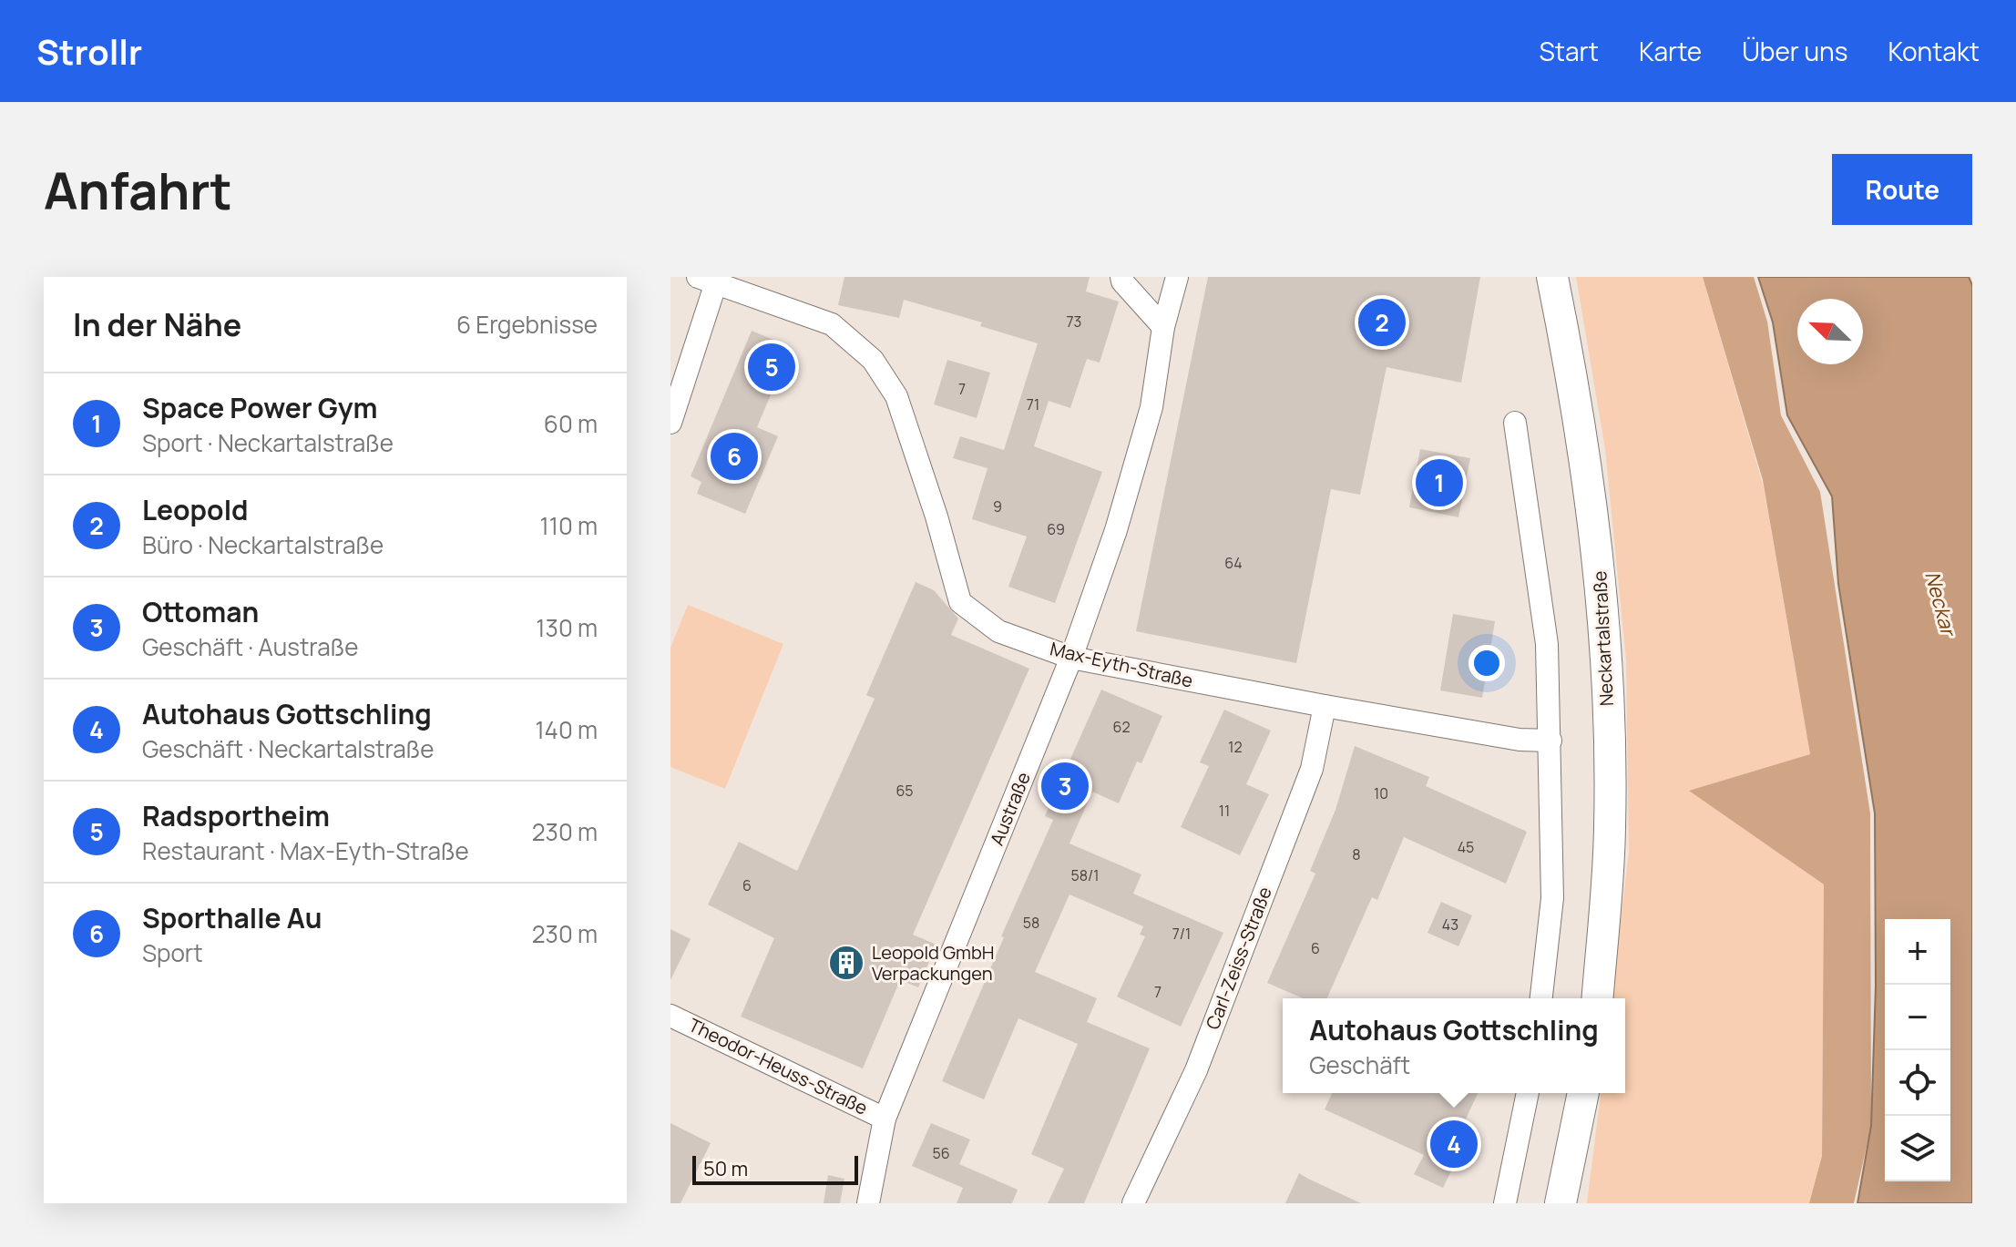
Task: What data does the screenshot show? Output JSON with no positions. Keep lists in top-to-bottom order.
{
  "streets": {
    "main road": ["Neckartalstraße"],
    "street": [
      "Max-Eyth-Straße",
      "Austraße",
      "Carl-Zeiss-Straße",
      "Theodor-Heuss-Straße"
    ]
  },
  "crossings": [
    ["Max-Eyth-Straße", "Austraße"],
    ["Max-Eyth-Straße", "Carl-Zeiss-Straße"],
    ["Austraße", "Theodor-Heuss-Straße"]
  ],
  "water": ["Neckar"],
  "places": {
    "building": ["Leopold GmbH Verpackungen"]
  },
  "house_numbers": [
    "73",
    "7",
    "71",
    "9",
    "69",
    "64",
    "62",
    "12",
    "65",
    "10",
    "11",
    "45",
    "8",
    "58/1",
    "6",
    "58",
    "43",
    "7/1",
    "6",
    "7",
    "56"
  ],
  "scale_bar": "50 m",
  "north": "top left",
  "page": {
    "header": "Strollr",
    "nav": [
      "Start",
      "Karte",
      "Über uns",
      "Kontakt"
    ],
    "buttons": "Route",
    "title": "Anfahrt",
    "heading": ["In der Nähe", "6 Ergebnisse"],
    "pins": [
      "2",
      "5",
      "6",
      "1",
      "3",
      "4"
    ],
    "list": [
      {
        "mark": "1",
        "name": "Space Power Gym",
        "note": "Sport · Neckartalstraße",
        "value": "60 m"
      },
      {
        "mark": "2",
        "name": "Leopold",
        "note": "Büro · Neckartalstraße",
        "value": "110 m"
      },
      {
        "mark": "3",
        "name": "Ottoman",
        "note": "Geschäft · Austraße",
        "value": "130 m"
      },
      {
        "mark": "4",
        "name": "Autohaus Gottschling",
        "note": "Geschäft · Neckartalstraße",
        "value": "140 m"
      },
      {
        "mark": "5",
        "name": "Radsportheim",
        "note": "Restaurant · Max-Eyth-Straße",
        "value": "230 m"
      },
      {
        "mark": "6",
        "name": "Sporthalle Au",
        "note": "Sport",
        "value": "230 m"
      }
    ],
    "map_buttons": ["+", "−"],
    "popup": ["Autohaus Gottschling", "Geschäft"],
    "scale": "50 m"
  }
}
